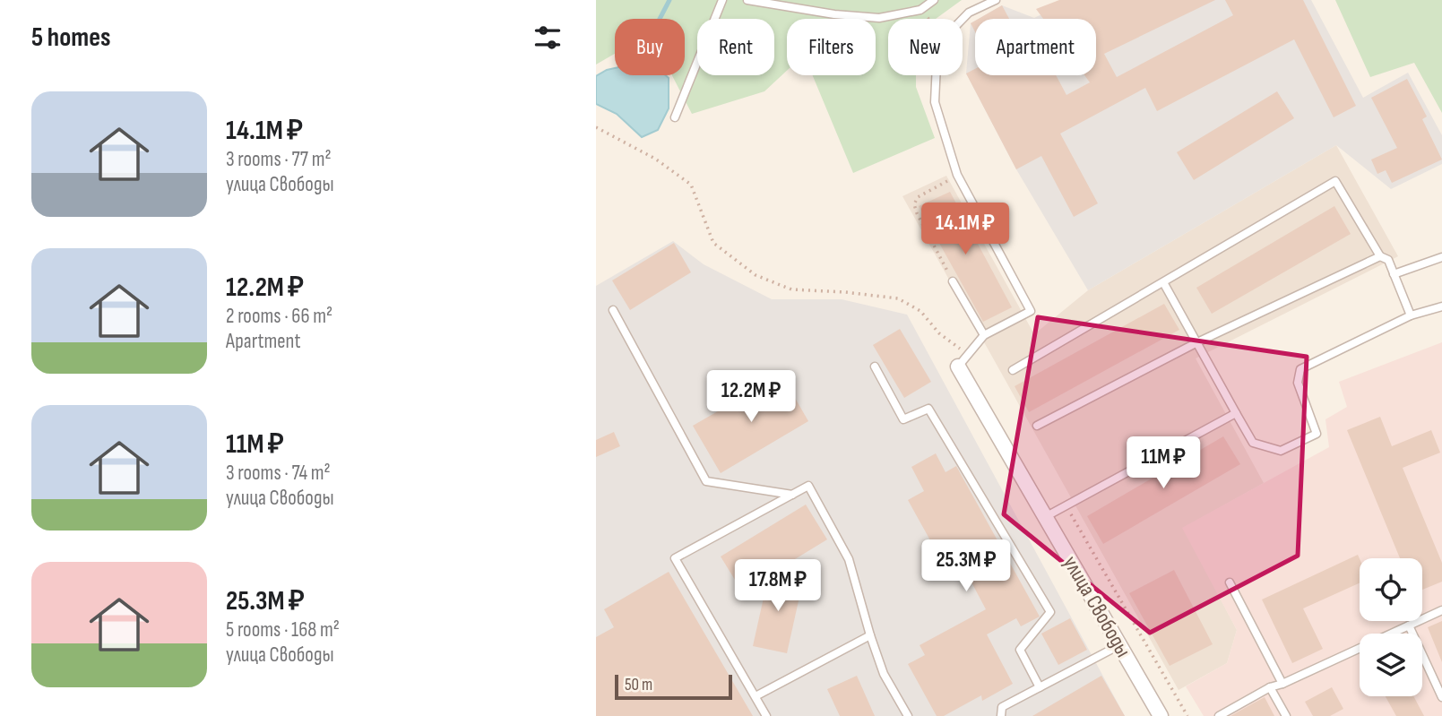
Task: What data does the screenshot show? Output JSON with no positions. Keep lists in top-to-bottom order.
{
  "streets": {
    "street": ["улица Свободы"]
  },
  "scale_bar": "50 m",
  "page": {
    "heading": "5 homes",
    "chip": [
      "Buy",
      "Rent",
      "Filters",
      "New",
      "Apartment"
    ],
    "list": [
      {
        "name": "14.1M ₽",
        "note": "3 rooms · 77 m² · улица Свободы"
      },
      {
        "name": "12.2M ₽",
        "note": "2 rooms · 66 m² · Apartment"
      },
      {
        "name": "11M ₽",
        "note": "3 rooms · 74 m² · улица Свободы"
      },
      {
        "name": "25.3M ₽",
        "note": "5 rooms · 168 m² · улица Свободы"
      }
    ],
    "price": [
      "14.1M ₽",
      "12.2M ₽",
      "11M ₽",
      "25.3M ₽",
      "17.8M ₽"
    ],
    "scale": "50 m"
  }
}
